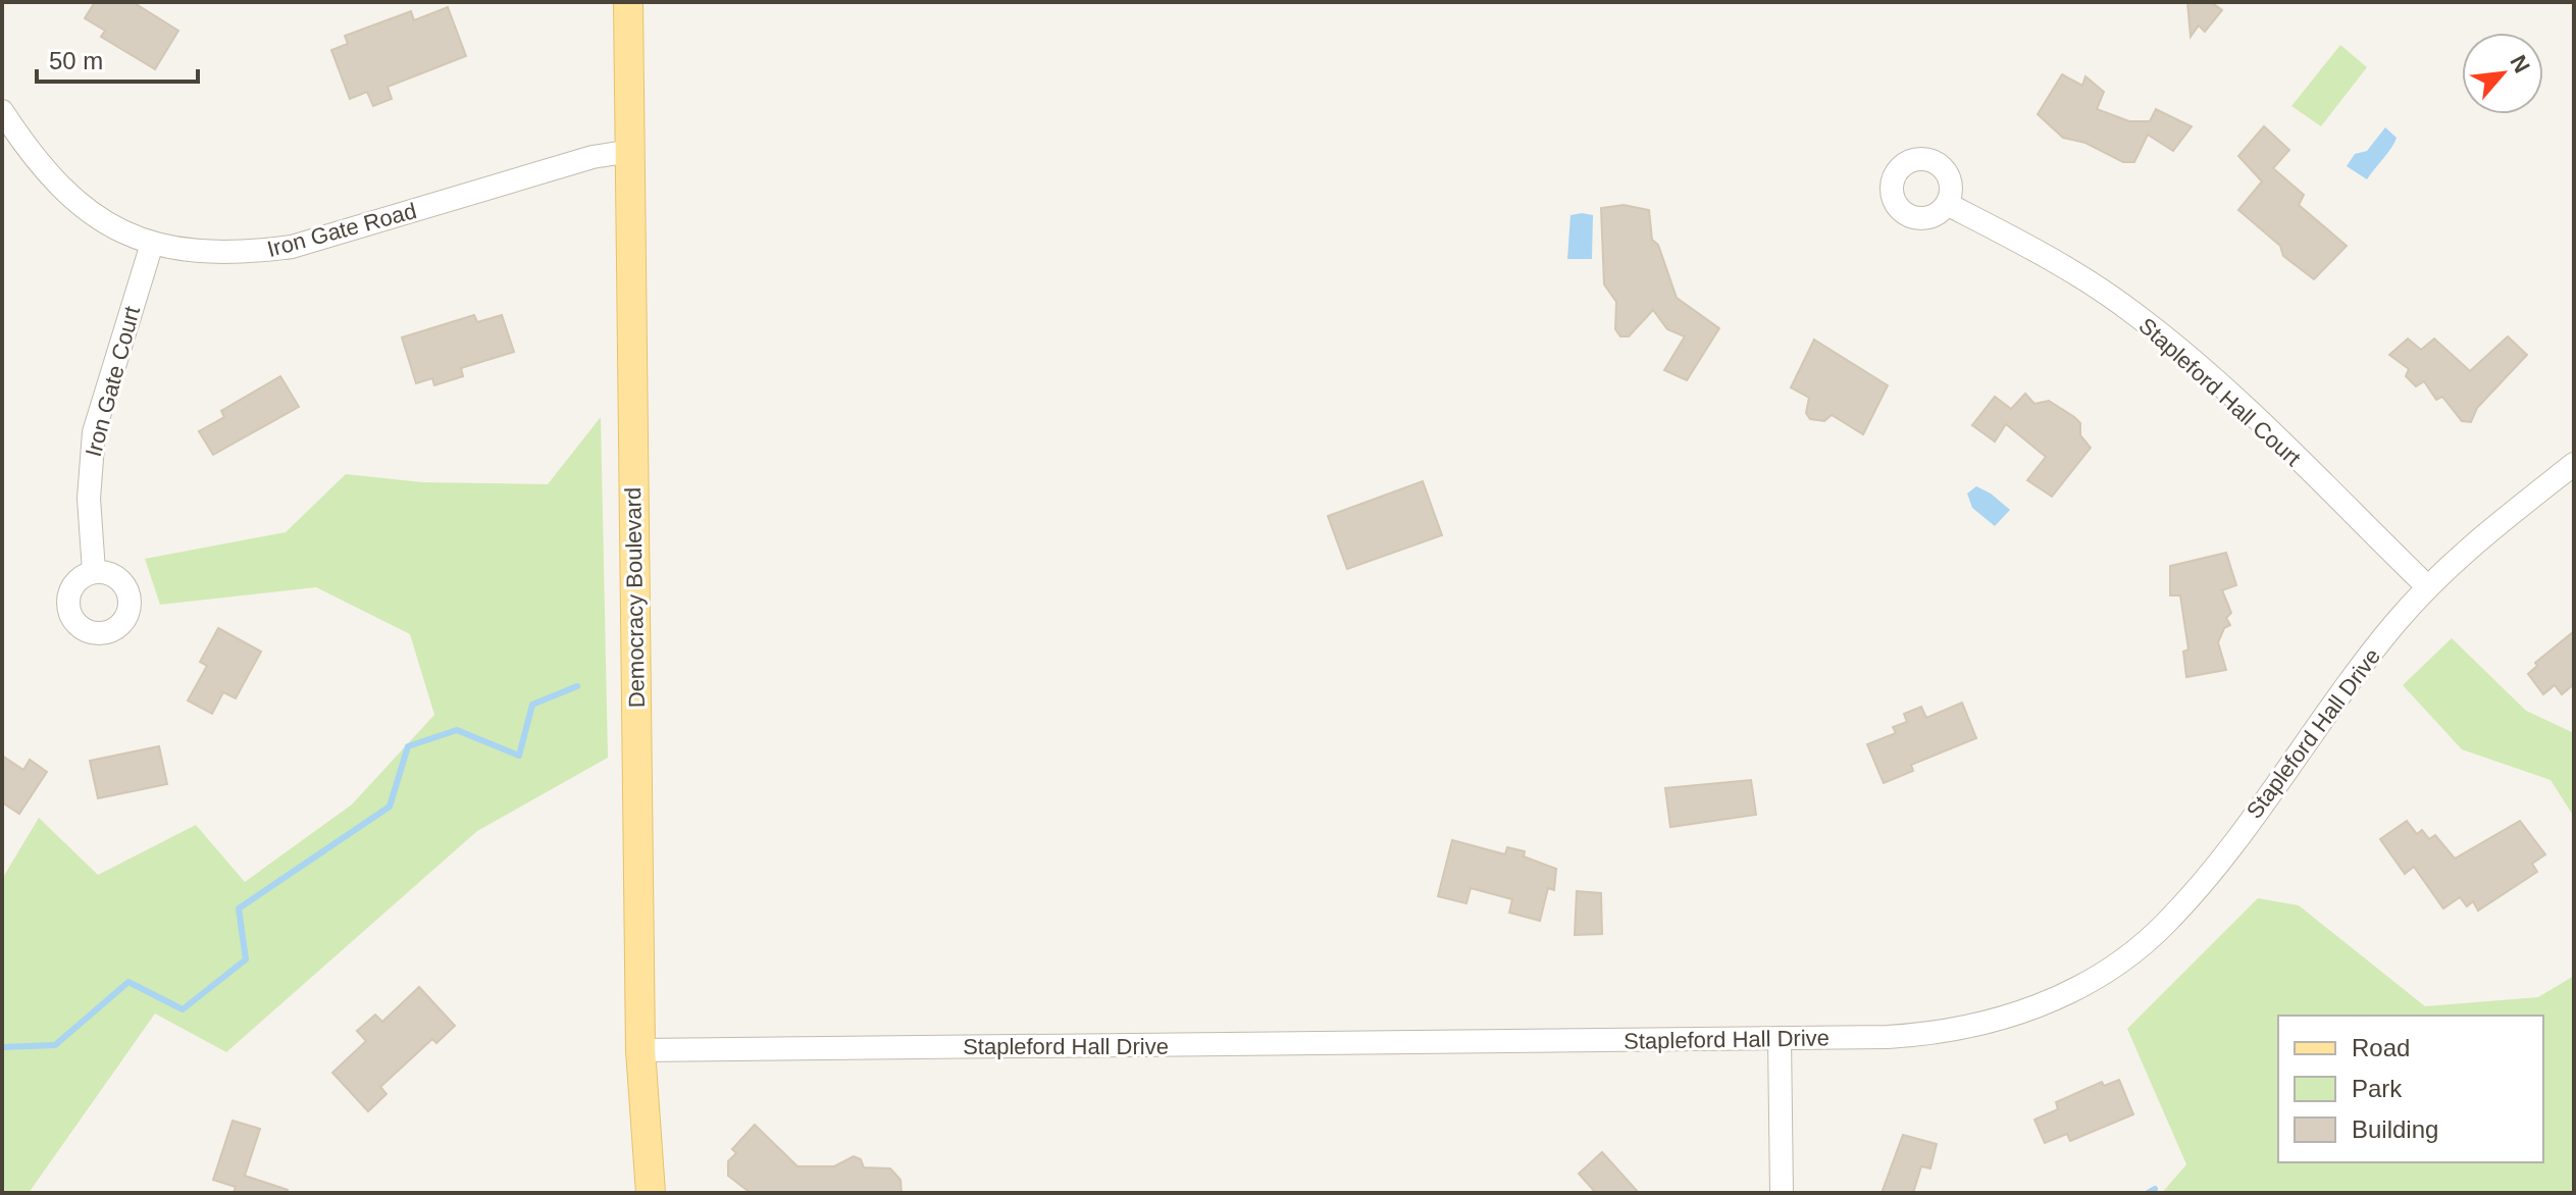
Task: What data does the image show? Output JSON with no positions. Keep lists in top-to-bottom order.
{
  "streets": {
    "main road": ["Democracy Boulevard"],
    "street": [
      "Iron Gate Road",
      "Iron Gate Court",
      "Stapleford Hall Court",
      "Stapleford Hall Drive"
    ]
  },
  "crossings": [
    ["Iron Gate Road", "Iron Gate Court"],
    ["Iron Gate Road", "Democracy Boulevard"],
    ["Stapleford Hall Court", "Stapleford Hall Drive"],
    ["Democracy Boulevard", "Stapleford Hall Drive"]
  ],
  "legend": ["Road", "Park", "Building"],
  "scale_bar": "50 m",
  "north": "top right"
}
